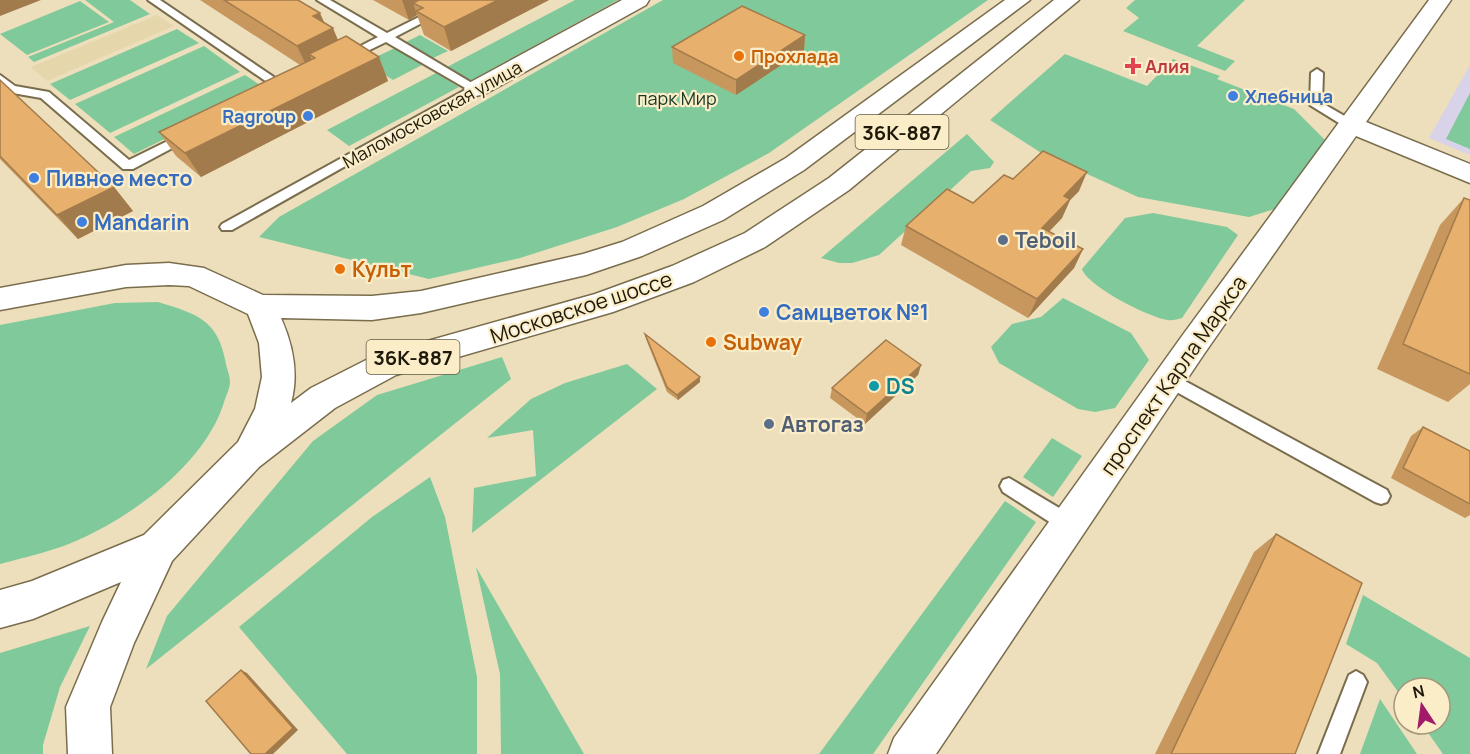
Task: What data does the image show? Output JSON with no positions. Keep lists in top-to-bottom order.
{
  "streets": {
    "main road": [
      "Маломосковская улица",
      "36К-887",
      "Московское шоссе",
      "проспект Карла Маркса"
    ]
  },
  "parks": ["парк Мир"],
  "places": {
    "other": [
      "Прохлада",
      "Хлебница",
      "Ragroup",
      "Пивное место",
      "Mandarin",
      "Teboil",
      "Культ",
      "Самцветок №1",
      "Subway",
      "DS",
      "Автогаз"
    ],
    "health": ["Алия"]
  },
  "north": "top"
}
